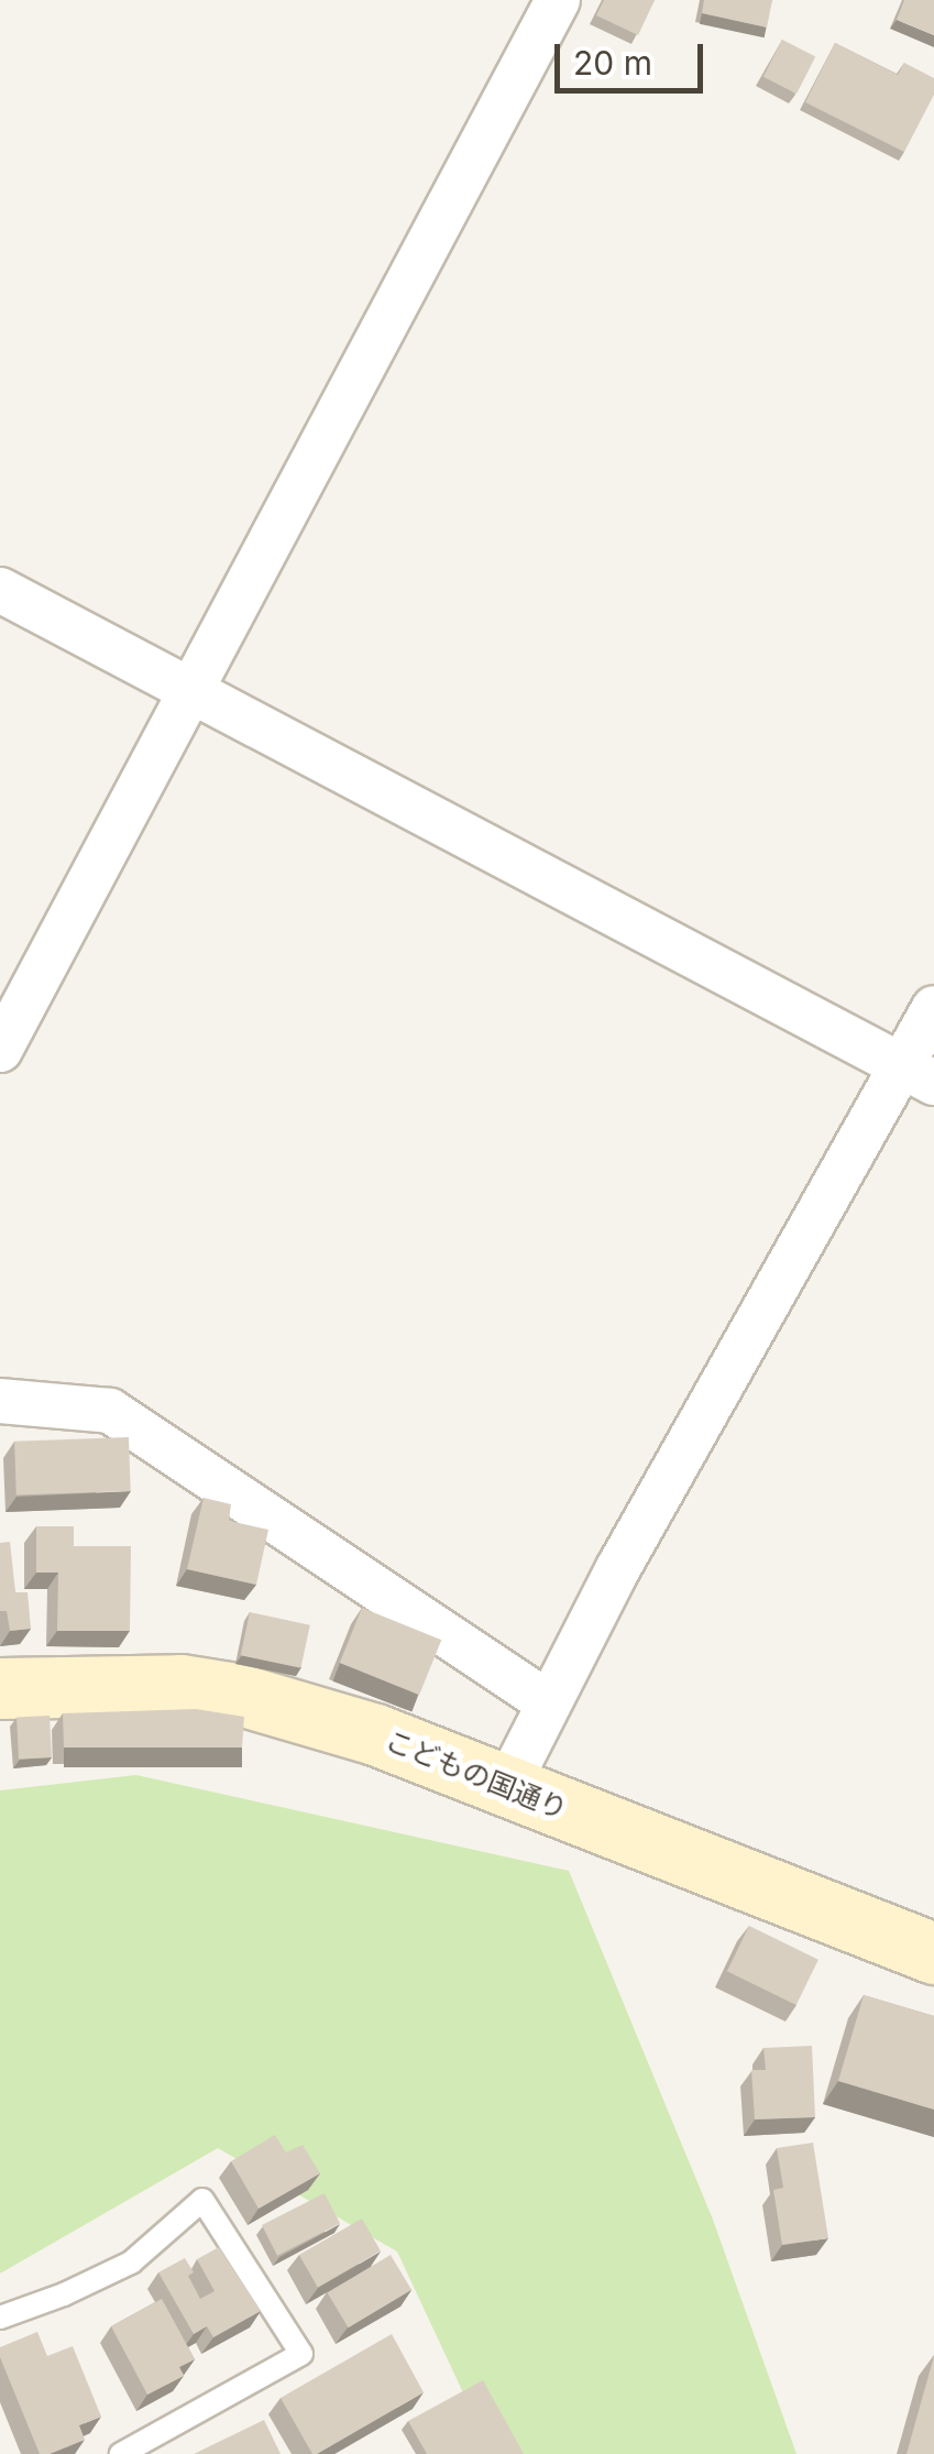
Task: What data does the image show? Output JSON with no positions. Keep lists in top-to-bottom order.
{
  "streets": {
    "main road": ["こどもの国通り"]
  },
  "scale_bar": "20 m"
}
